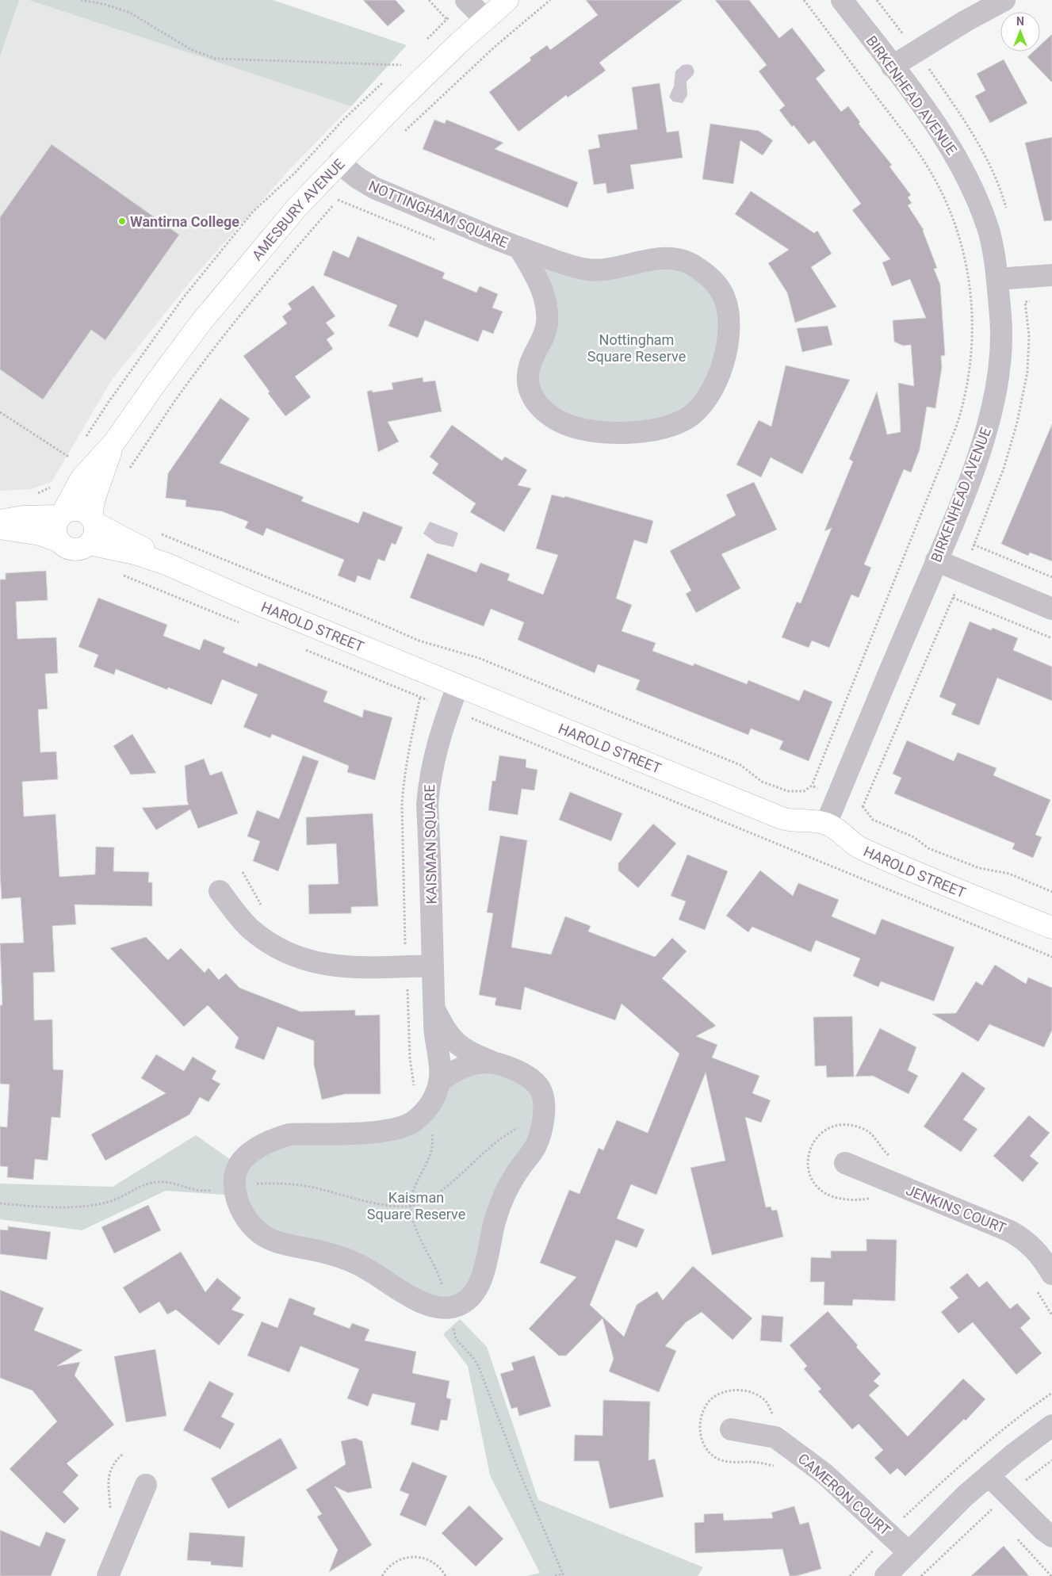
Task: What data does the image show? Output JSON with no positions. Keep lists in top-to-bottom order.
{
  "streets": {
    "street": [
      "BIRKENHEAD AVENUE",
      "AMESBURY AVENUE",
      "NOTTINGHAM SQUARE",
      "HAROLD STREET",
      "KAISMAN SQUARE",
      "JENKINS COURT",
      "CAMERON COURT"
    ]
  },
  "crossings": [
    ["BIRKENHEAD AVENUE", "HAROLD STREET"],
    ["AMESBURY AVENUE", "NOTTINGHAM SQUARE"],
    ["AMESBURY AVENUE", "HAROLD STREET"],
    ["HAROLD STREET", "KAISMAN SQUARE"]
  ],
  "parks": ["Nottingham Square Reserve", "Kaisman Square Reserve"],
  "places": ["Wantirna College"],
  "north": "top"
}
